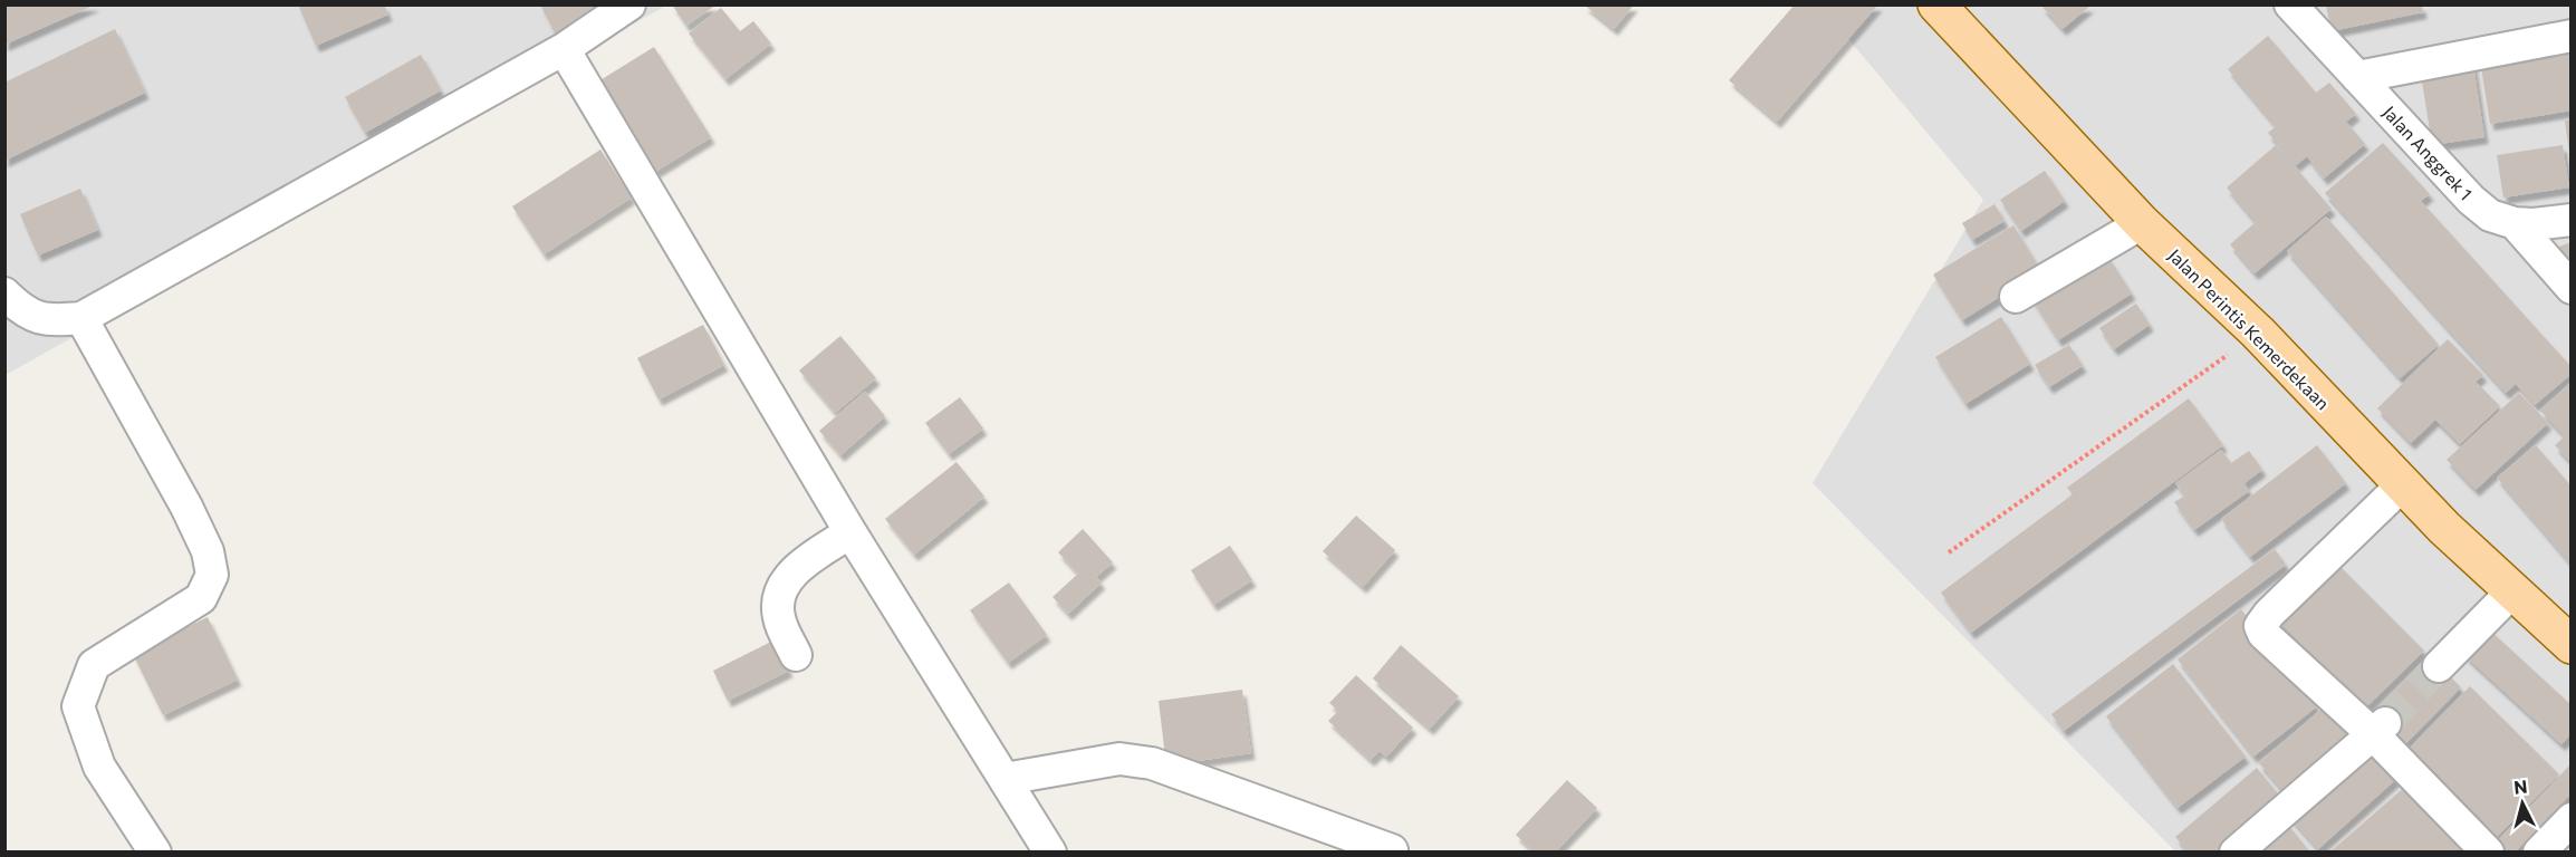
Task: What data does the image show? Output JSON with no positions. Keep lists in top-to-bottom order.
{
  "streets": {
    "main road": ["Jalan Perintis Kemerdekaan"],
    "street": ["Jalan Anggrek 1"]
  },
  "north": "top"
}
